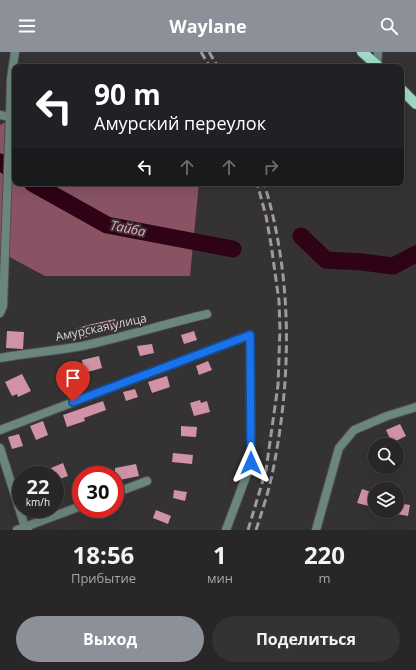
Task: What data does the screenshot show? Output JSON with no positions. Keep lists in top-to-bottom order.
{
  "streets": {
    "street": ["Амурская улица"]
  },
  "water": ["Тайба"],
  "page": {
    "header": "Waylane",
    "turn": ["90 m", "Амурский переулок"],
    "speed": "22 km/h",
    "limit": "30",
    "eta": [
      "18:56",
      "Прибытие",
      "1",
      "мин",
      "220",
      "m"
    ],
    "buttons": ["Выход", "Поделиться"]
  }
}
